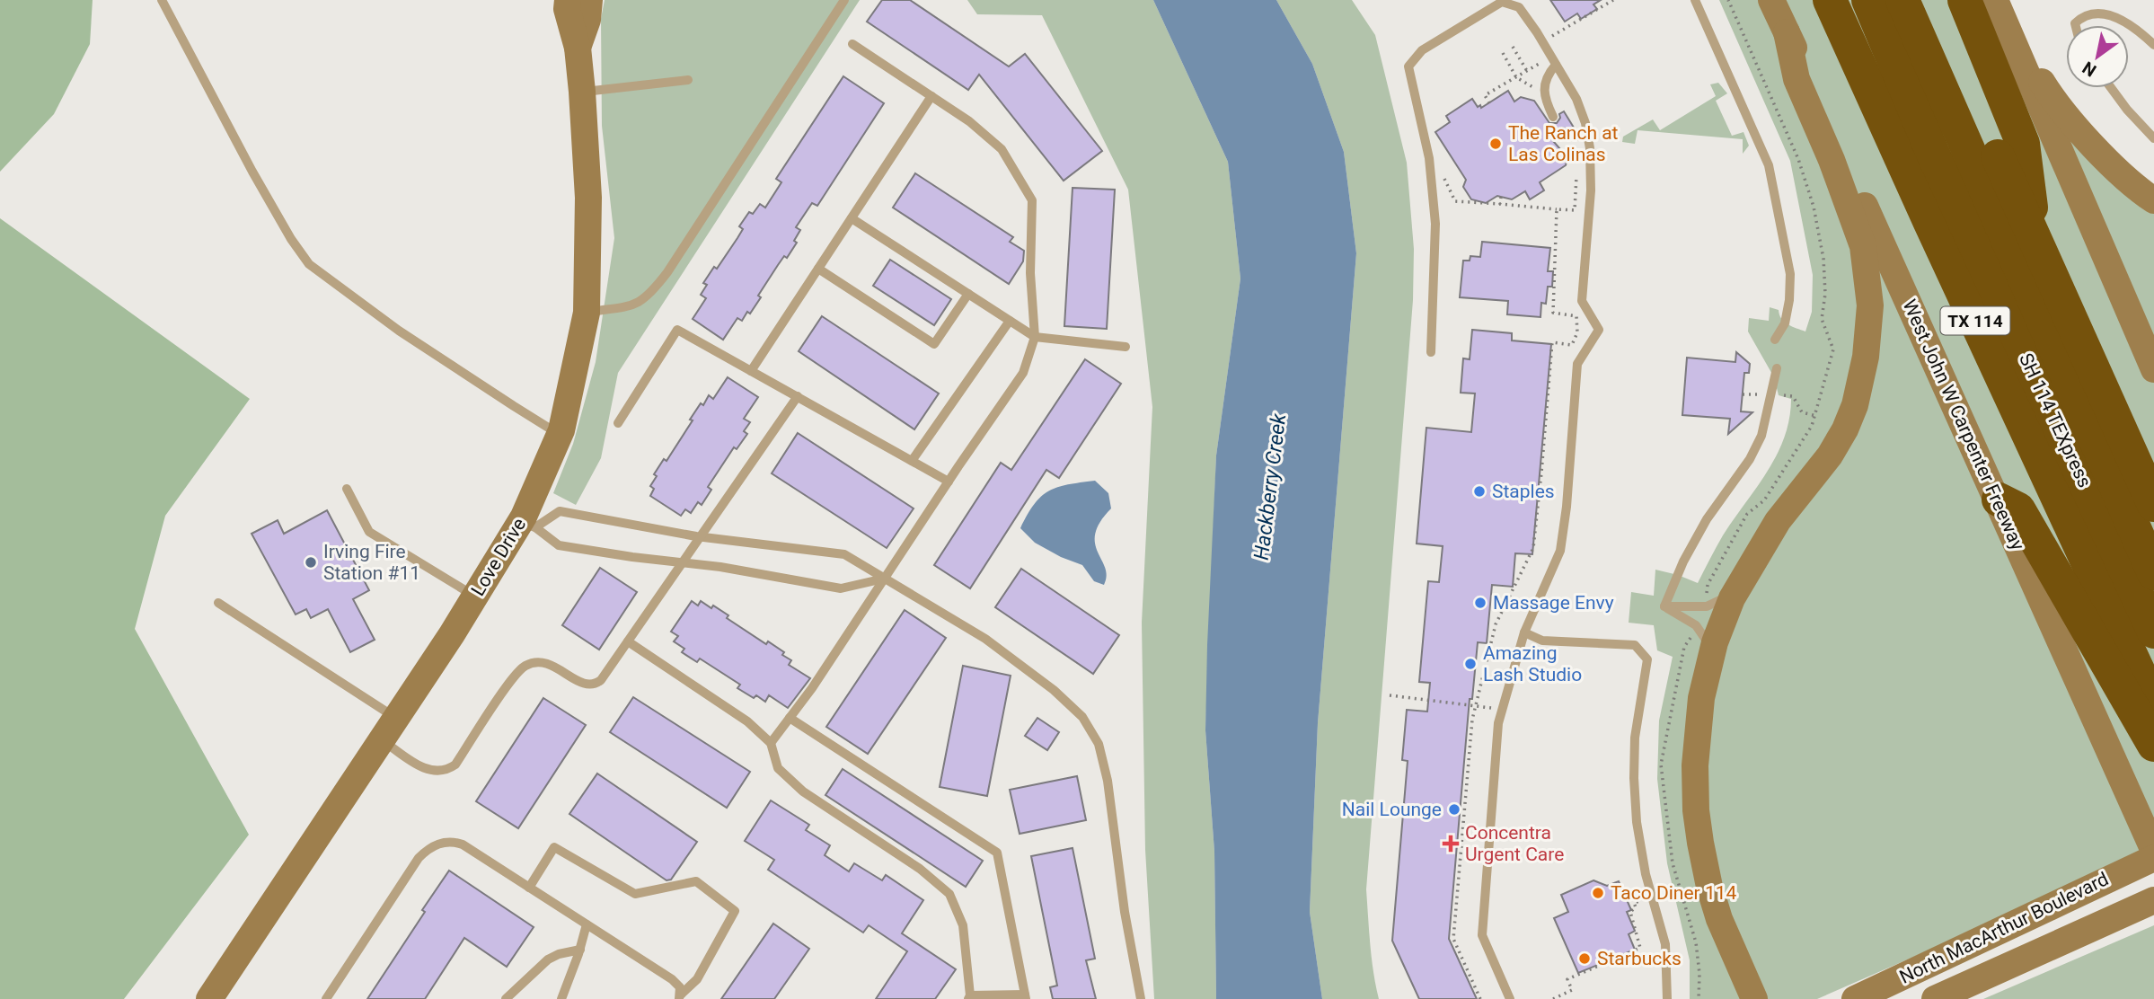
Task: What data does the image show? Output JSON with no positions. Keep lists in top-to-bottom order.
{
  "streets": {
    "highway": ["TX 114", "SH 114 TEXpress"],
    "main road": ["West John W Carpenter Freeway", "Love Drive", "North MacArthur Boulevard"]
  },
  "water": ["Hackberry Creek"],
  "places": {
    "other": [
      "The Ranch at Las Colinas",
      "Staples",
      "Irving Fire Station #11",
      "Massage Envy",
      "Amazing Lash Studio",
      "Nail Lounge",
      "Taco Diner 114",
      "Starbucks"
    ],
    "health": ["Concentra Urgent Care"]
  },
  "north": "bottom left"
}
